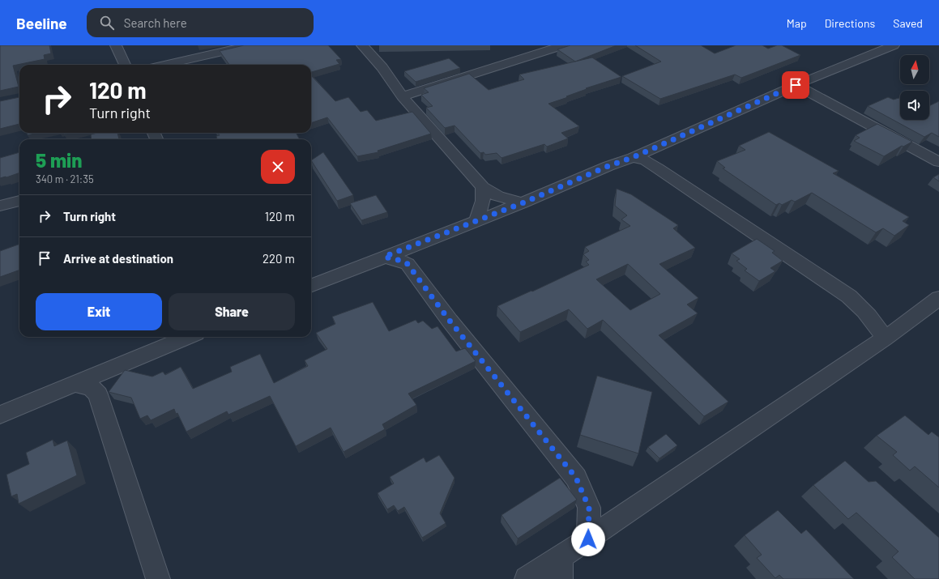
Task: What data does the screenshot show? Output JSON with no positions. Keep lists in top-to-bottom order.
{
  "north": "top",
  "page": {
    "header": "Beeline",
    "search": "Search here",
    "nav": ["Map", "Directions", "Saved"],
    "turn": ["120 m", "Turn right"],
    "heading": ["5 min", "340 m · 21:35"],
    "list": [
      {
        "name": "Turn right",
        "value": "120 m"
      },
      {
        "name": "Arrive at destination",
        "value": "220 m"
      }
    ],
    "buttons": ["Exit", "Share"]
  }
}
